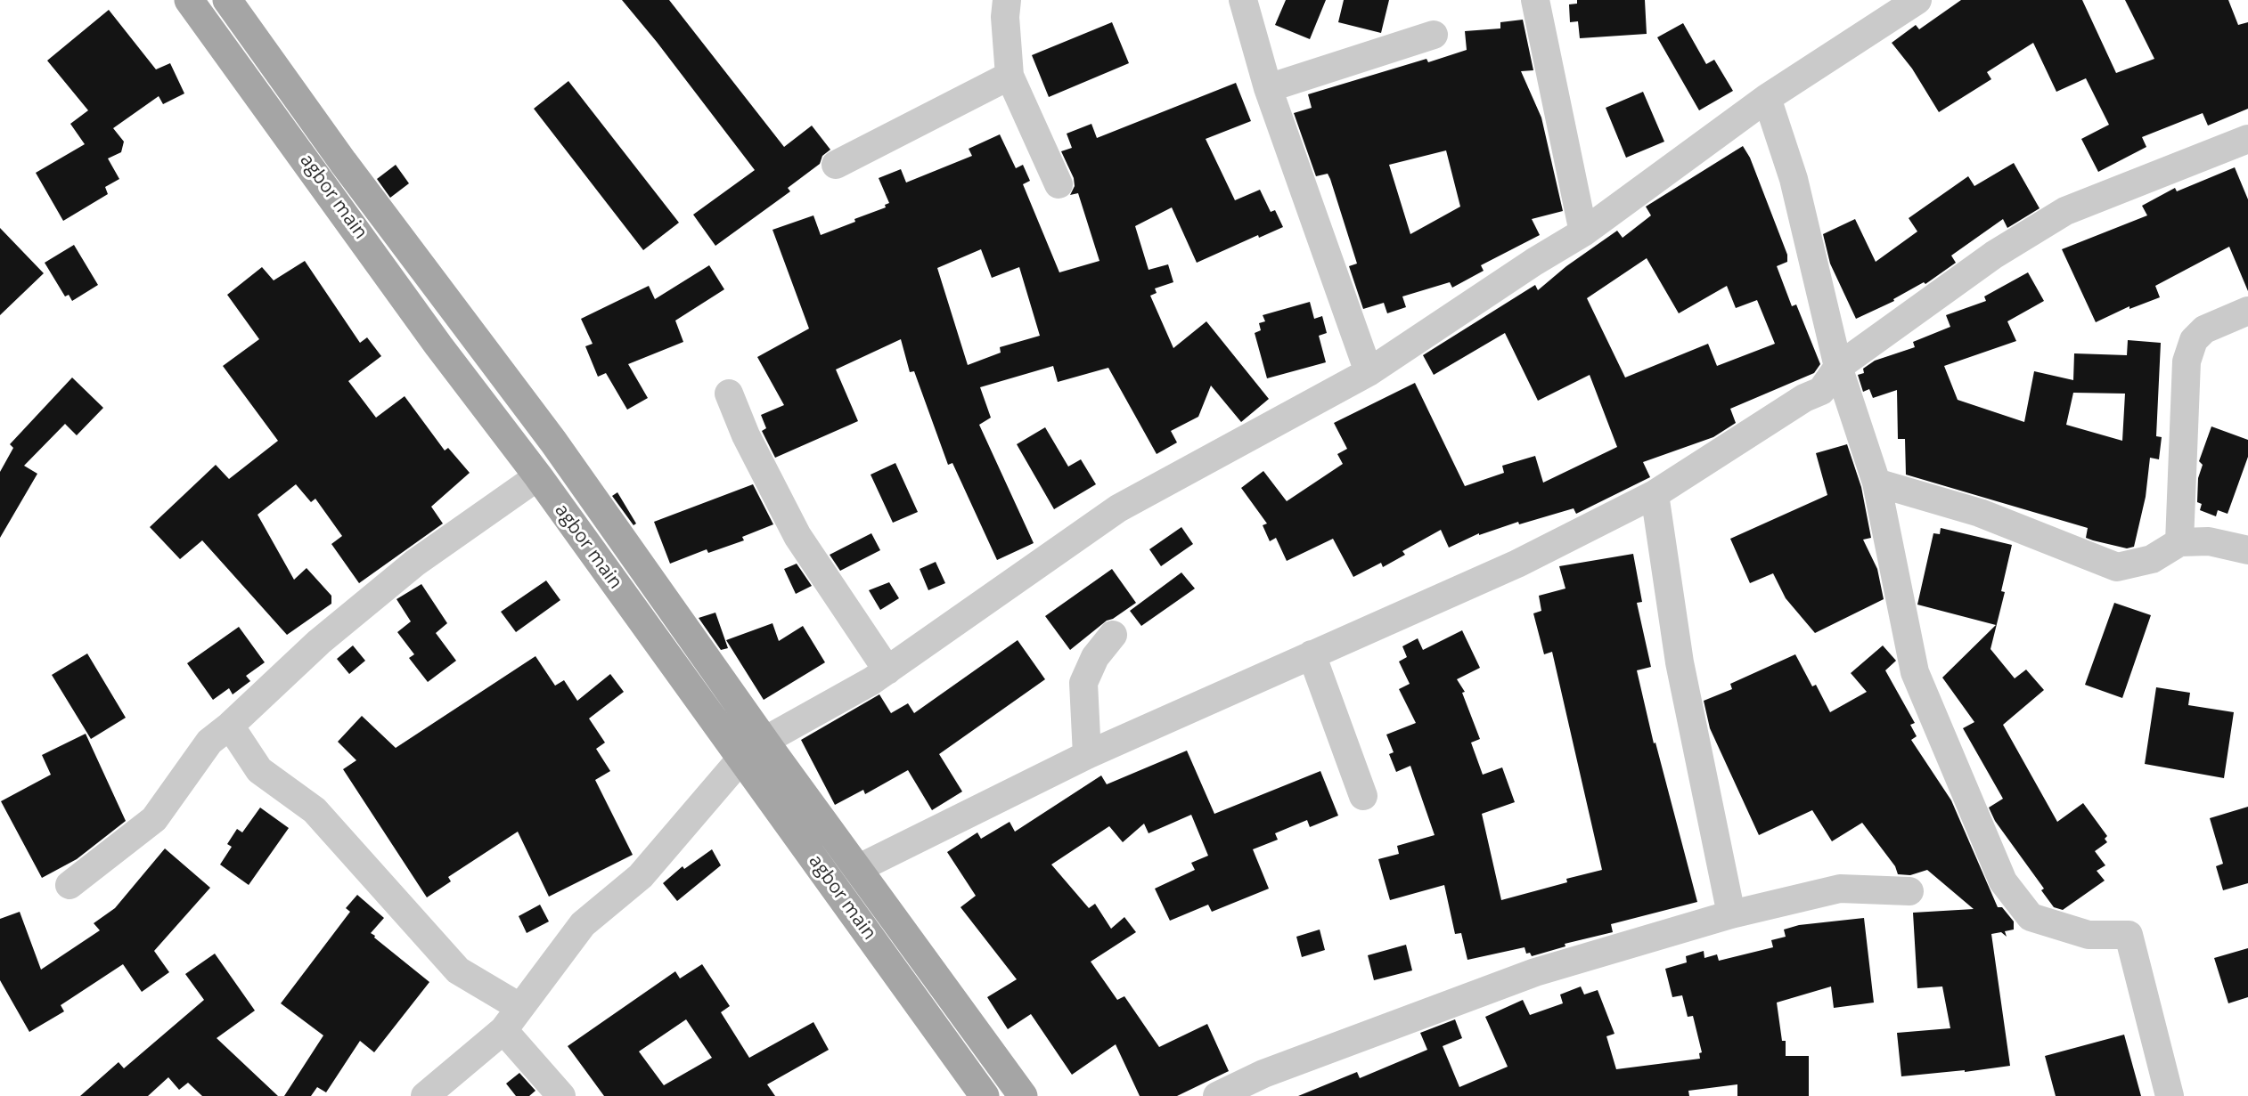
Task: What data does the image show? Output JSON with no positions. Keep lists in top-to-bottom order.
{
  "streets": {
    "main road": ["agbor main"]
  }
}
